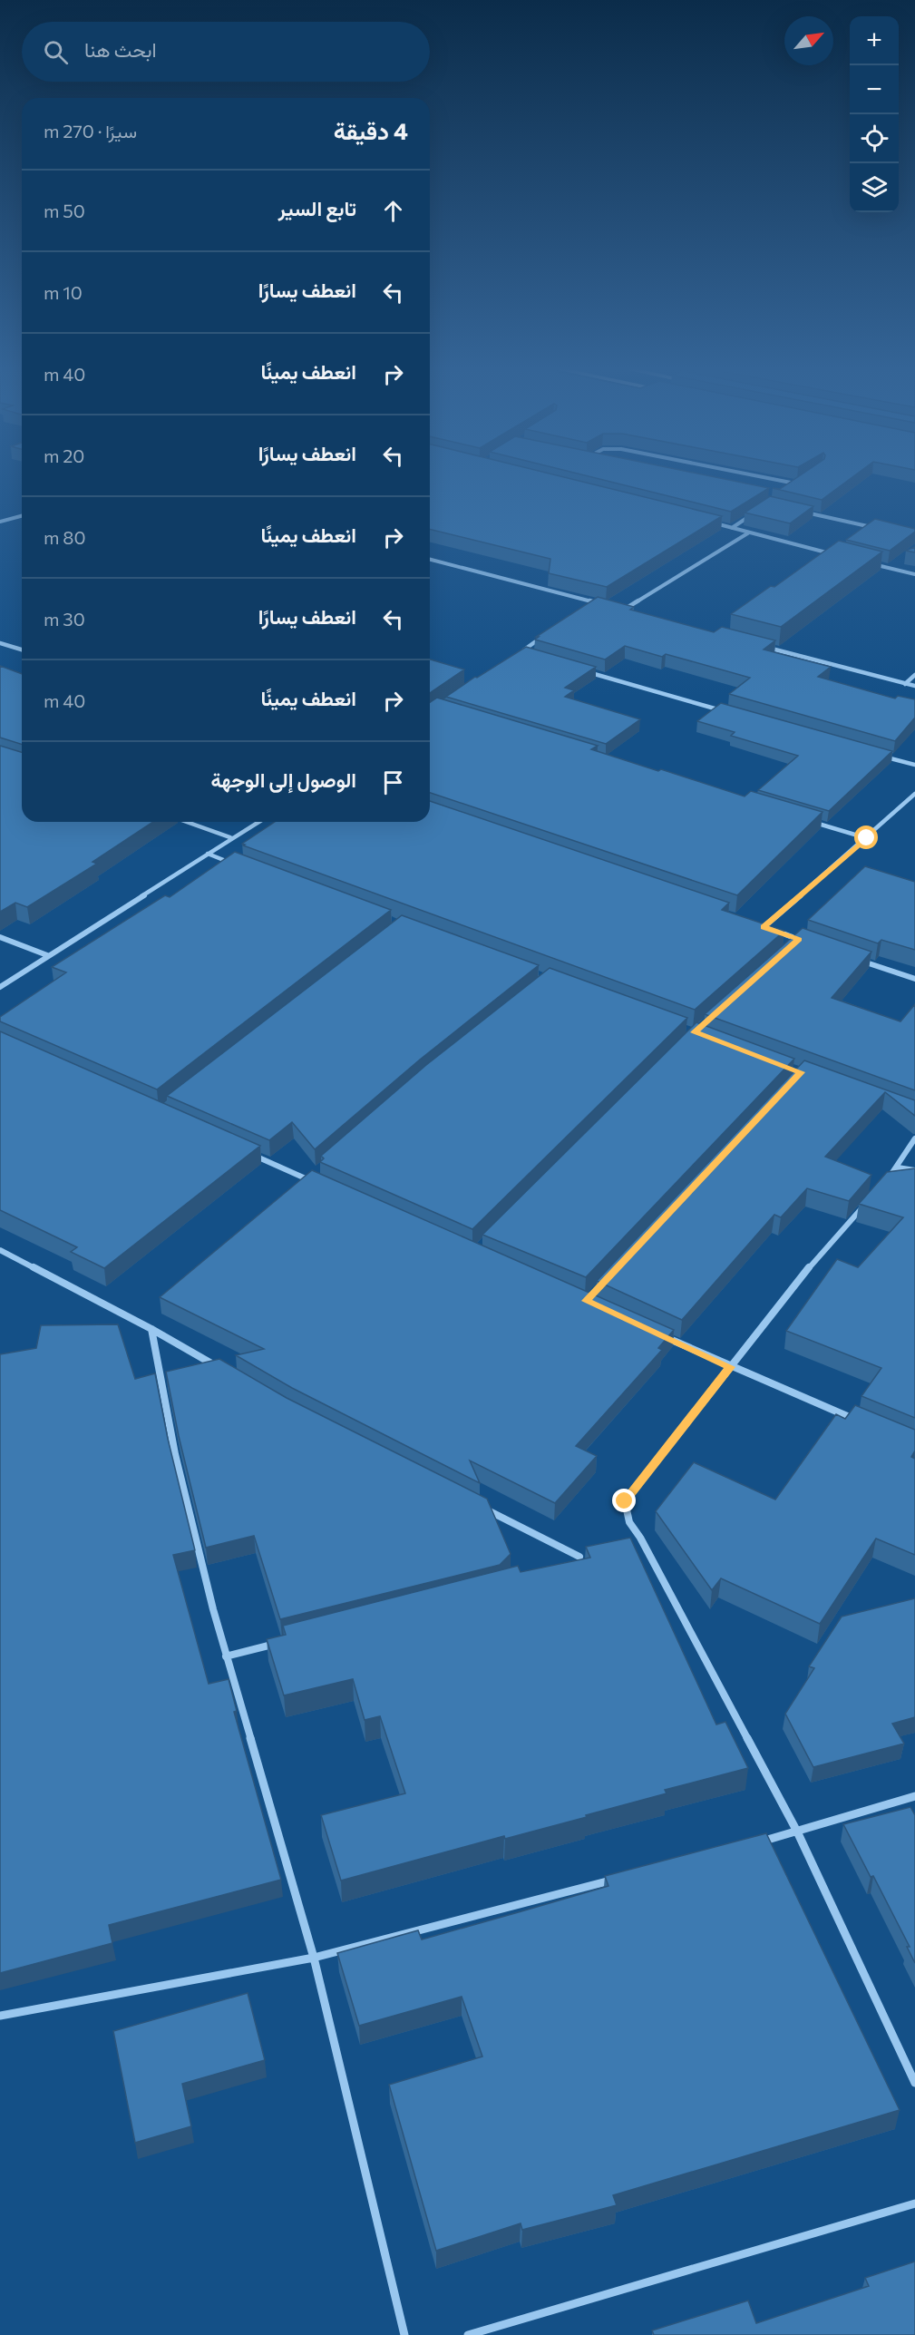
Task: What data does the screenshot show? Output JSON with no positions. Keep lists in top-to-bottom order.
{
  "north": "top right",
  "page": {
    "map_buttons": ["+", "−"],
    "search": "ابحث هنا",
    "heading": ["4 دقيقة", "سيرًا · 270 m"],
    "list": [
      ["تابع السير", "50 m"],
      ["انعطف يسارًا", "10 m"],
      ["انعطف يمينًا", "40 m"],
      ["انعطف يسارًا", "20 m"],
      ["انعطف يمينًا", "80 m"],
      ["انعطف يسارًا", "30 m"],
      ["انعطف يمينًا", "40 m"],
      "الوصول إلى الوجهة"
    ]
  }
}
